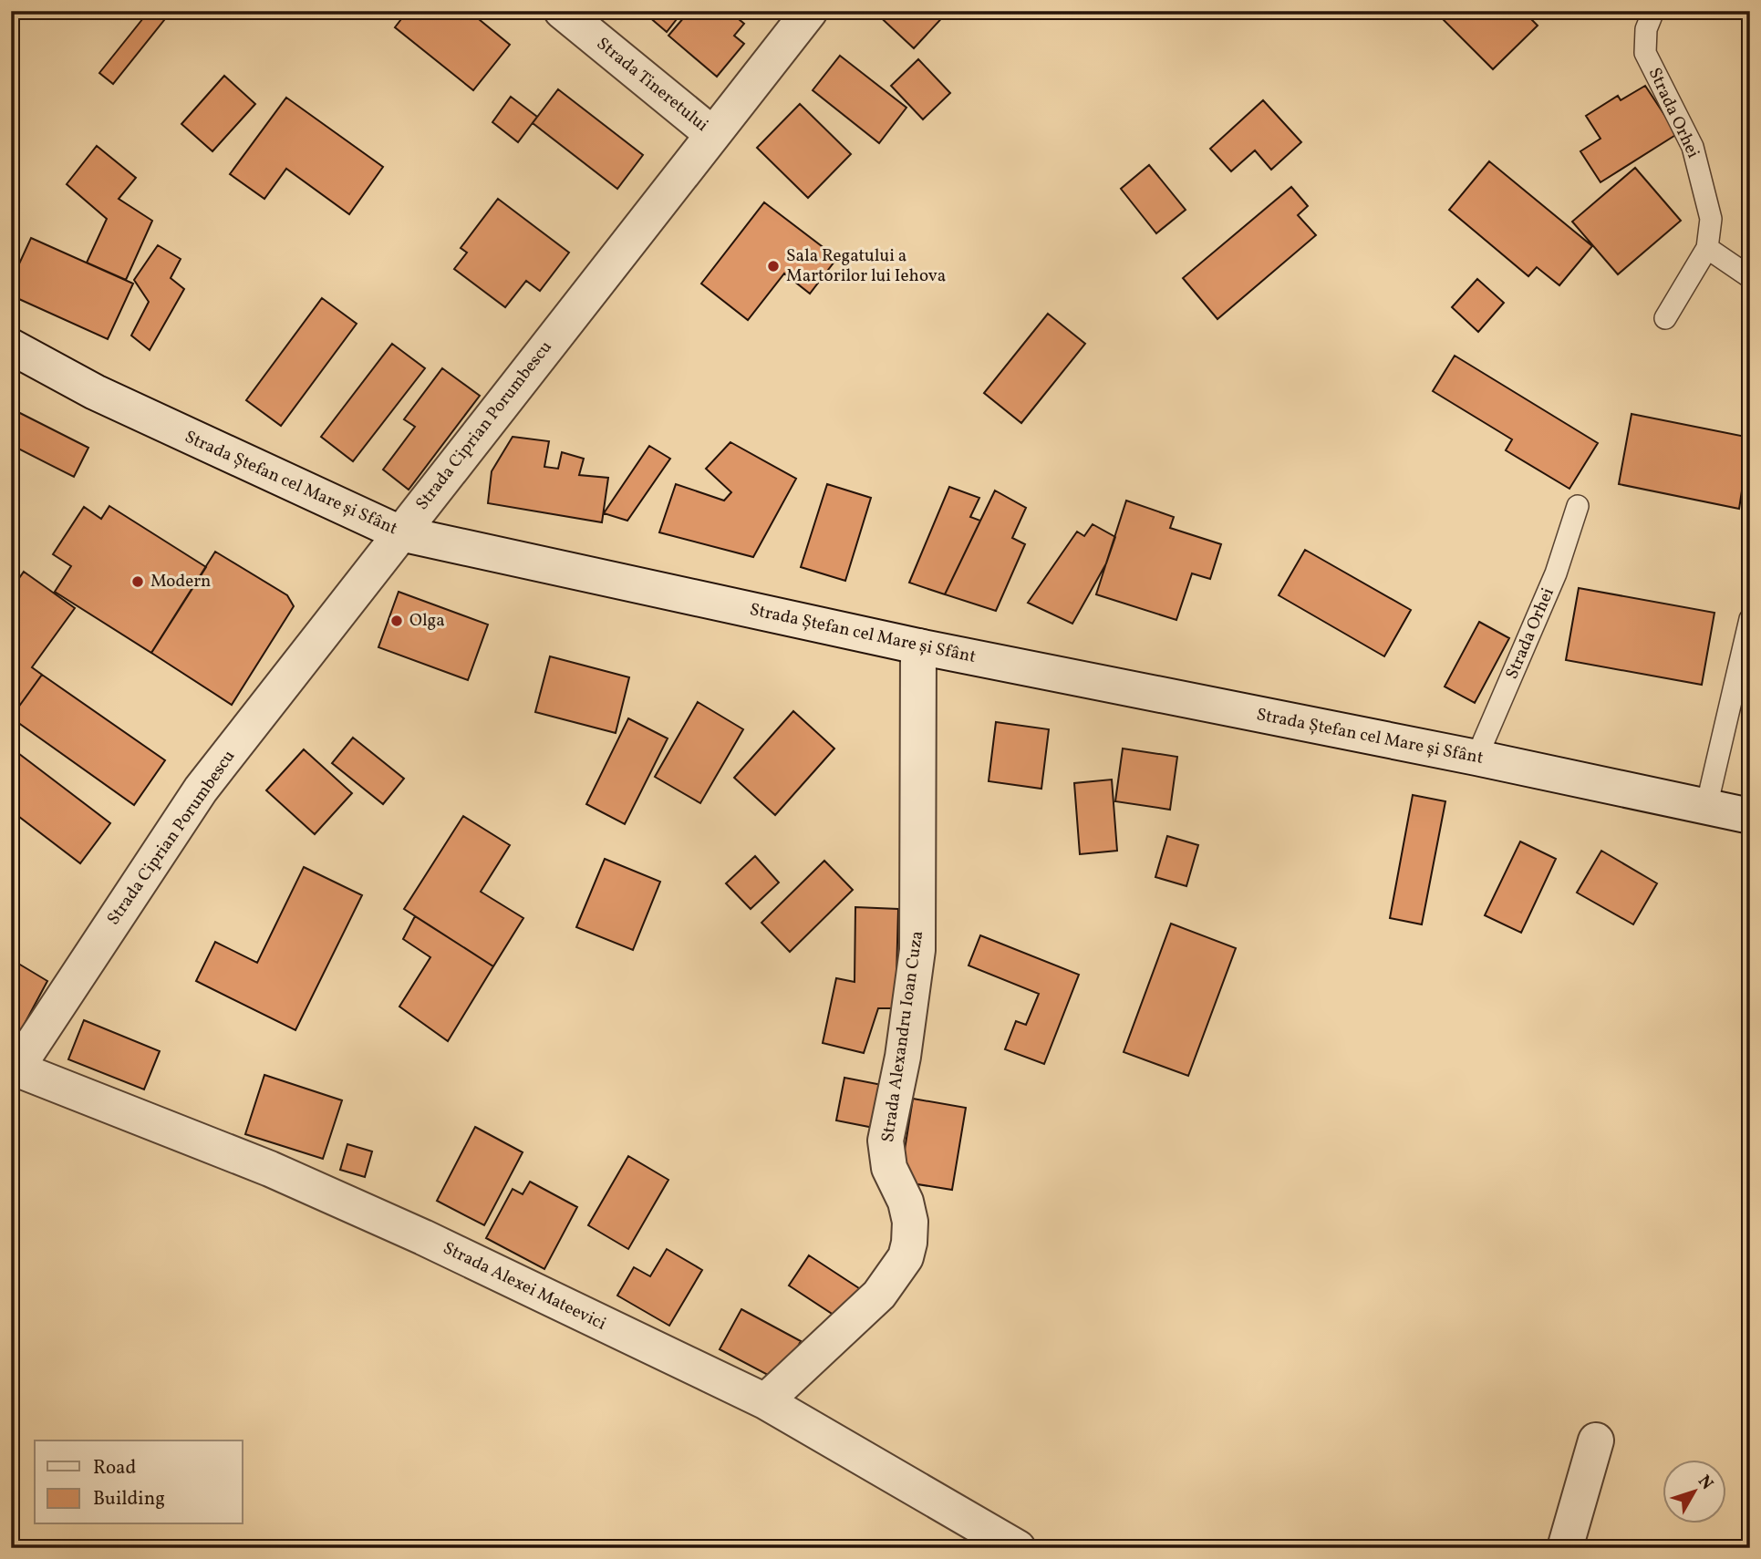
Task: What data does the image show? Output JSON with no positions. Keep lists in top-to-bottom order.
{
  "streets": {
    "street": [
      "Strada Tineretului",
      "Strada Ciprian Porumbescu",
      "Strada Ștefan cel Mare și Sfânt",
      "Strada Alexandru Ioan Cuza",
      "Strada Alexei Mateevici"
    ],
    "lane": ["Strada Orhei"]
  },
  "crossings": [
    ["Strada Tineretului", "Strada Ciprian Porumbescu"],
    ["Strada Orhei", "Strada Ștefan cel Mare și Sfânt"],
    ["Strada Ciprian Porumbescu", "Strada Ștefan cel Mare și Sfânt"],
    ["Strada Ciprian Porumbescu", "Strada Alexei Mateevici"],
    ["Strada Ștefan cel Mare și Sfânt", "Strada Alexandru Ioan Cuza"],
    ["Strada Alexandru Ioan Cuza", "Strada Alexei Mateevici"]
  ],
  "places": ["Sala Regatului a Martorilor lui Iehova", "Modern", "Olga"],
  "legend": ["Road", "Building"],
  "north": "top right"
}
